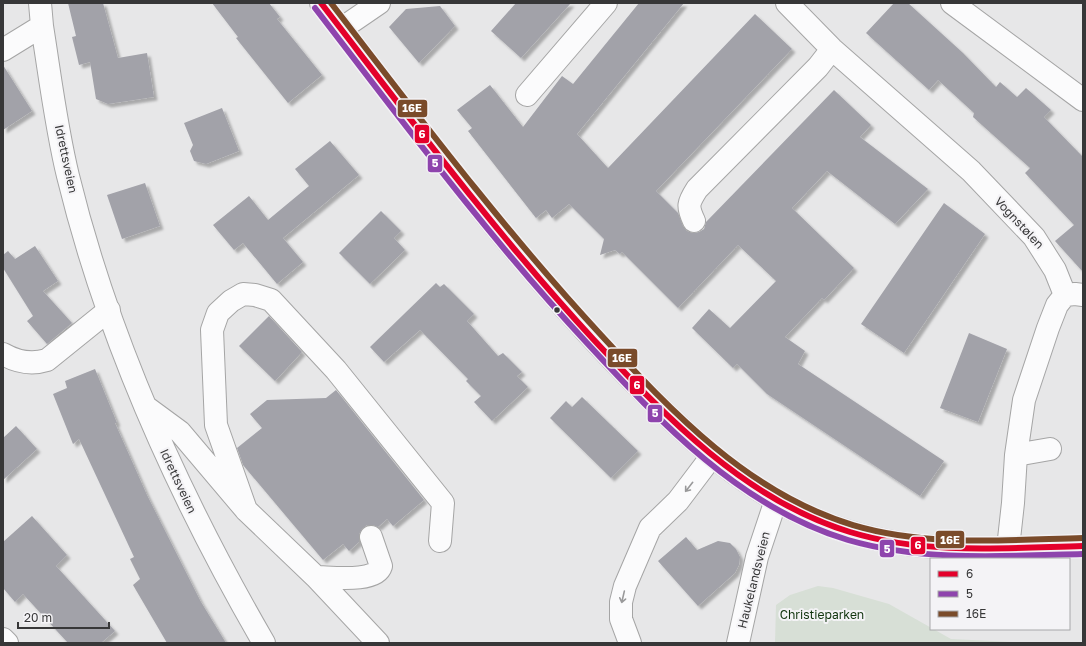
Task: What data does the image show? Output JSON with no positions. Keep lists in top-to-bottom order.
{
  "streets": {
    "street": ["Idrettsveien", "Vognstølen", "Haukelandsveien"]
  },
  "parks": ["Christieparken"],
  "lines": ["transit line 6", "transit line 16E", "transit line 5"],
  "legend": ["6", "5", "16E"],
  "scale_bar": "20 m"
}
